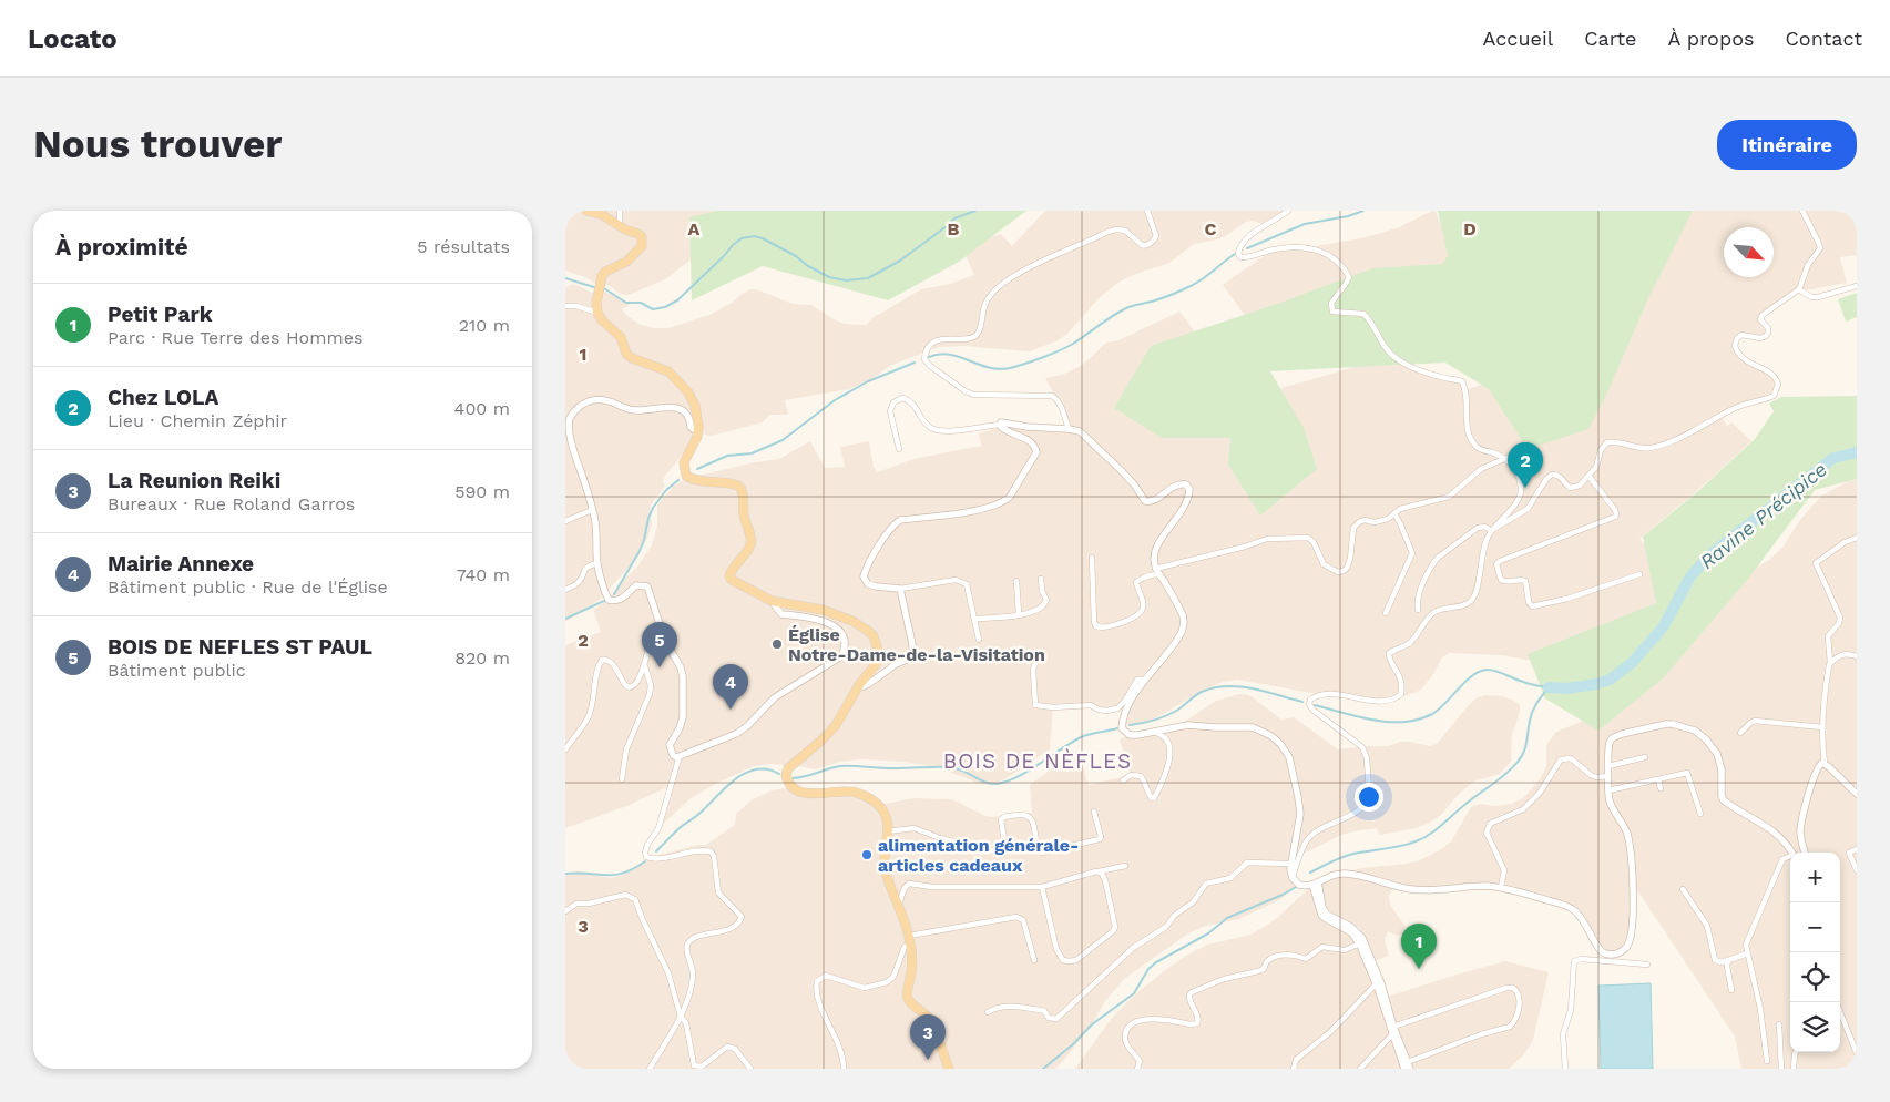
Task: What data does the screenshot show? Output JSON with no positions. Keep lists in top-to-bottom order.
{
  "districts": ["BOIS DE NÈFLES"],
  "water": ["Ravine Précipice"],
  "places": ["Église Notre-Dame-de-la-Visitation", "alimentation générale- articles cadeaux"],
  "north": "bottom right",
  "page": {
    "header": "Locato",
    "nav": [
      "Accueil",
      "Carte",
      "À propos",
      "Contact"
    ],
    "buttons": "Itinéraire",
    "title": "Nous trouver",
    "heading": ["À proximité", "5 résultats"],
    "list": [
      {
        "mark": "1",
        "name": "Petit Park",
        "note": "Parc · Rue Terre des Hommes",
        "value": "210 m"
      },
      {
        "mark": "2",
        "name": "Chez LOLA",
        "note": "Lieu · Chemin Zéphir",
        "value": "400 m"
      },
      {
        "mark": "3",
        "name": "La Reunion Reiki",
        "note": "Bureaux · Rue Roland Garros",
        "value": "590 m"
      },
      {
        "mark": "4",
        "name": "Mairie Annexe",
        "note": "Bâtiment public · Rue de l'Église",
        "value": "740 m"
      },
      {
        "mark": "5",
        "name": "BOIS DE NEFLES ST PAUL",
        "note": "Bâtiment public",
        "value": "820 m"
      }
    ],
    "pins": [
      "2",
      "5",
      "4",
      "1",
      "3"
    ],
    "map_buttons": ["+", "−"]
  },
  "grid": {
    "columns": [
      "A",
      "B",
      "C",
      "D"
    ],
    "rows": ["1", "2", "3"]
  }
}
